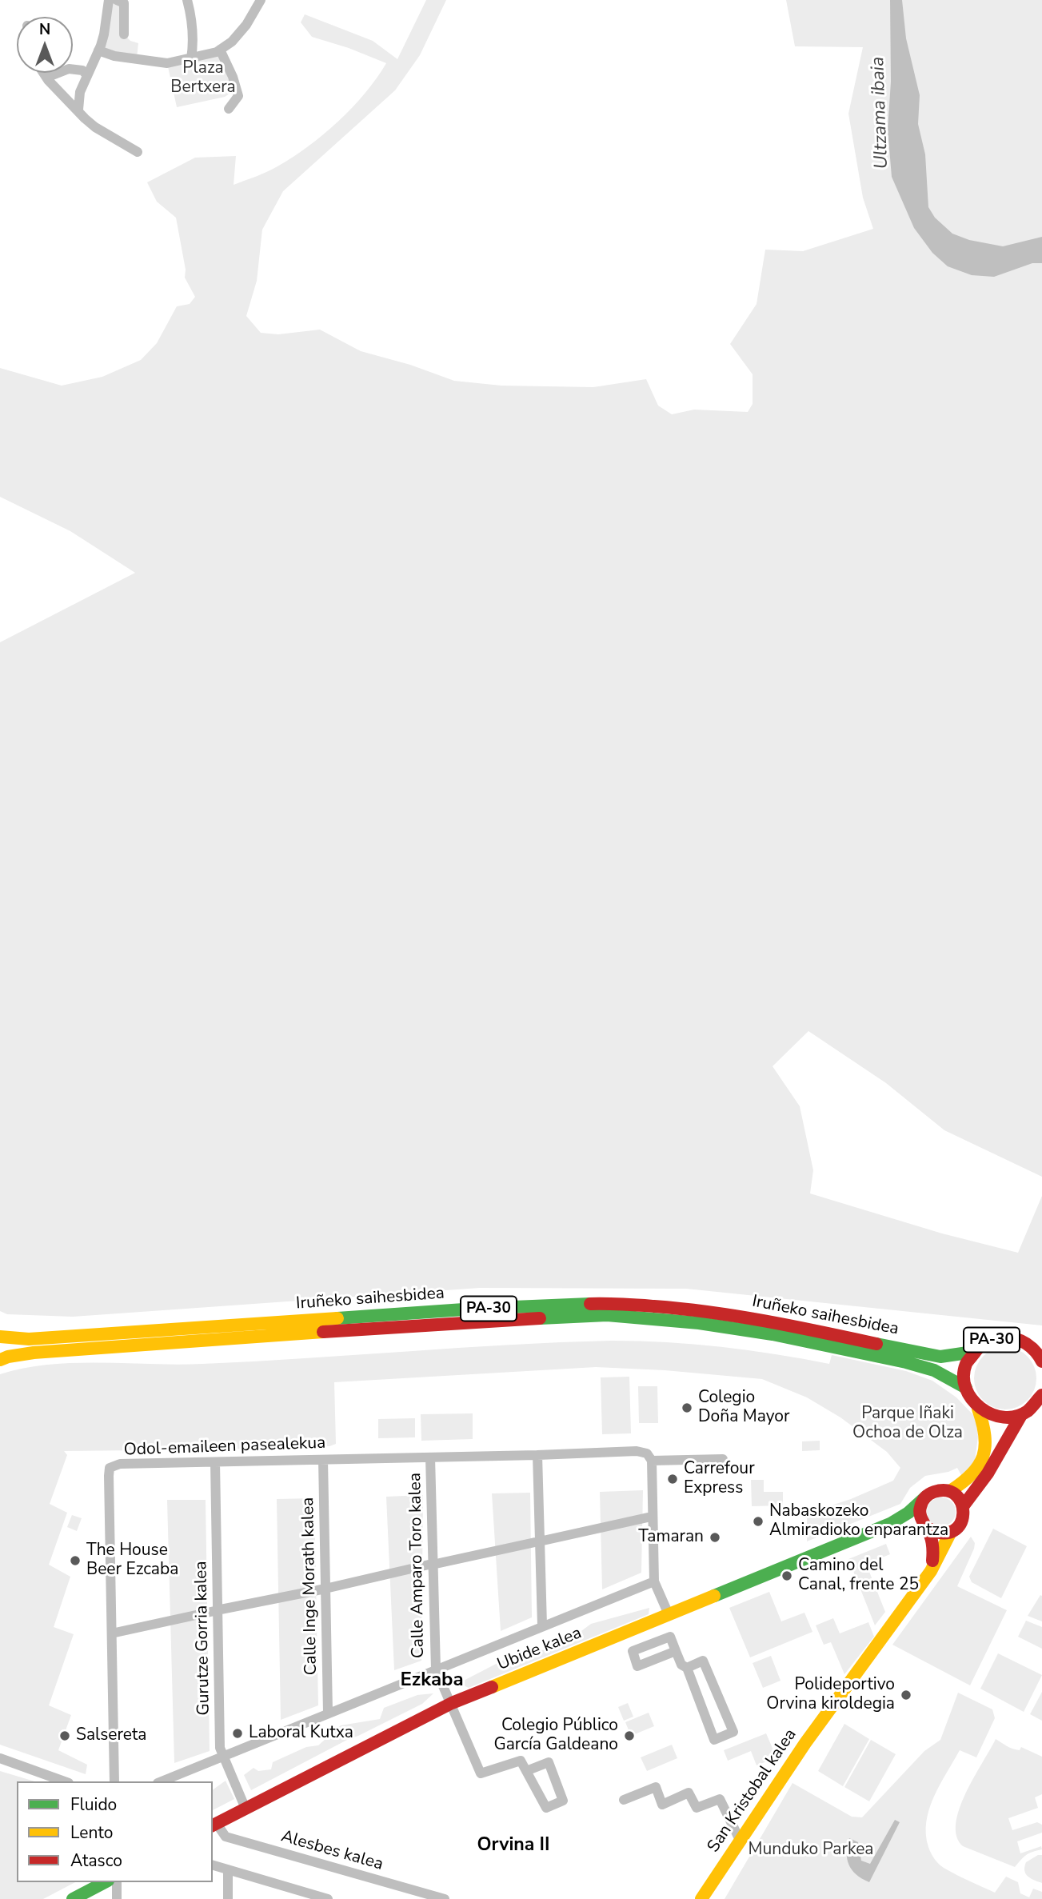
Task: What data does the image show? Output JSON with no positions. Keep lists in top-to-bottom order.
{
  "streets": {
    "main road": [
      "Iruñeko saihesbidea",
      "PA-30",
      "Ubide kalea",
      "San Kristobal kalea"
    ],
    "street": [
      "Odol-emaileen pasealekua",
      "Calle Amparo Toro kalea",
      "Calle Inge Morath kalea",
      "Gurutze Gorria kalea",
      "Alesbes kalea"
    ]
  },
  "crossings": [
    ["Iruñeko saihesbidea", "PA-30"],
    ["Odol-emaileen pasealekua", "Calle Amparo Toro kalea"],
    ["Odol-emaileen pasealekua", "Calle Inge Morath kalea"],
    ["Odol-emaileen pasealekua", "Gurutze Gorria kalea"],
    ["Calle Amparo Toro kalea", "Ubide kalea"],
    ["Calle Inge Morath kalea", "Ubide kalea"],
    ["Gurutze Gorria kalea", "Ubide kalea"],
    ["Ubide kalea", "San Kristobal kalea"],
    ["Ubide kalea", "Alesbes kalea"]
  ],
  "districts": ["Ezkaba", "Orvina II"],
  "water": ["Ultzama ibaia"],
  "parks": ["Plaza Bertxera", "Parque Iñaki Ochoa de Olza", "Munduko Parkea"],
  "places": [
    "Colegio Doña Mayor",
    "Carrefour Express",
    "Nabaskozeko Almiradioko enparantza",
    "Tamaran",
    "The House Beer Ezcaba",
    "Camino del Canal, frente 25",
    "Polideportivo Orvina kiroldegia",
    "Laboral Kutxa",
    "Salsereta",
    "Colegio Público García Galdeano"
  ],
  "legend": ["Fluido", "Lento", "Atasco"],
  "north": "top"
}
